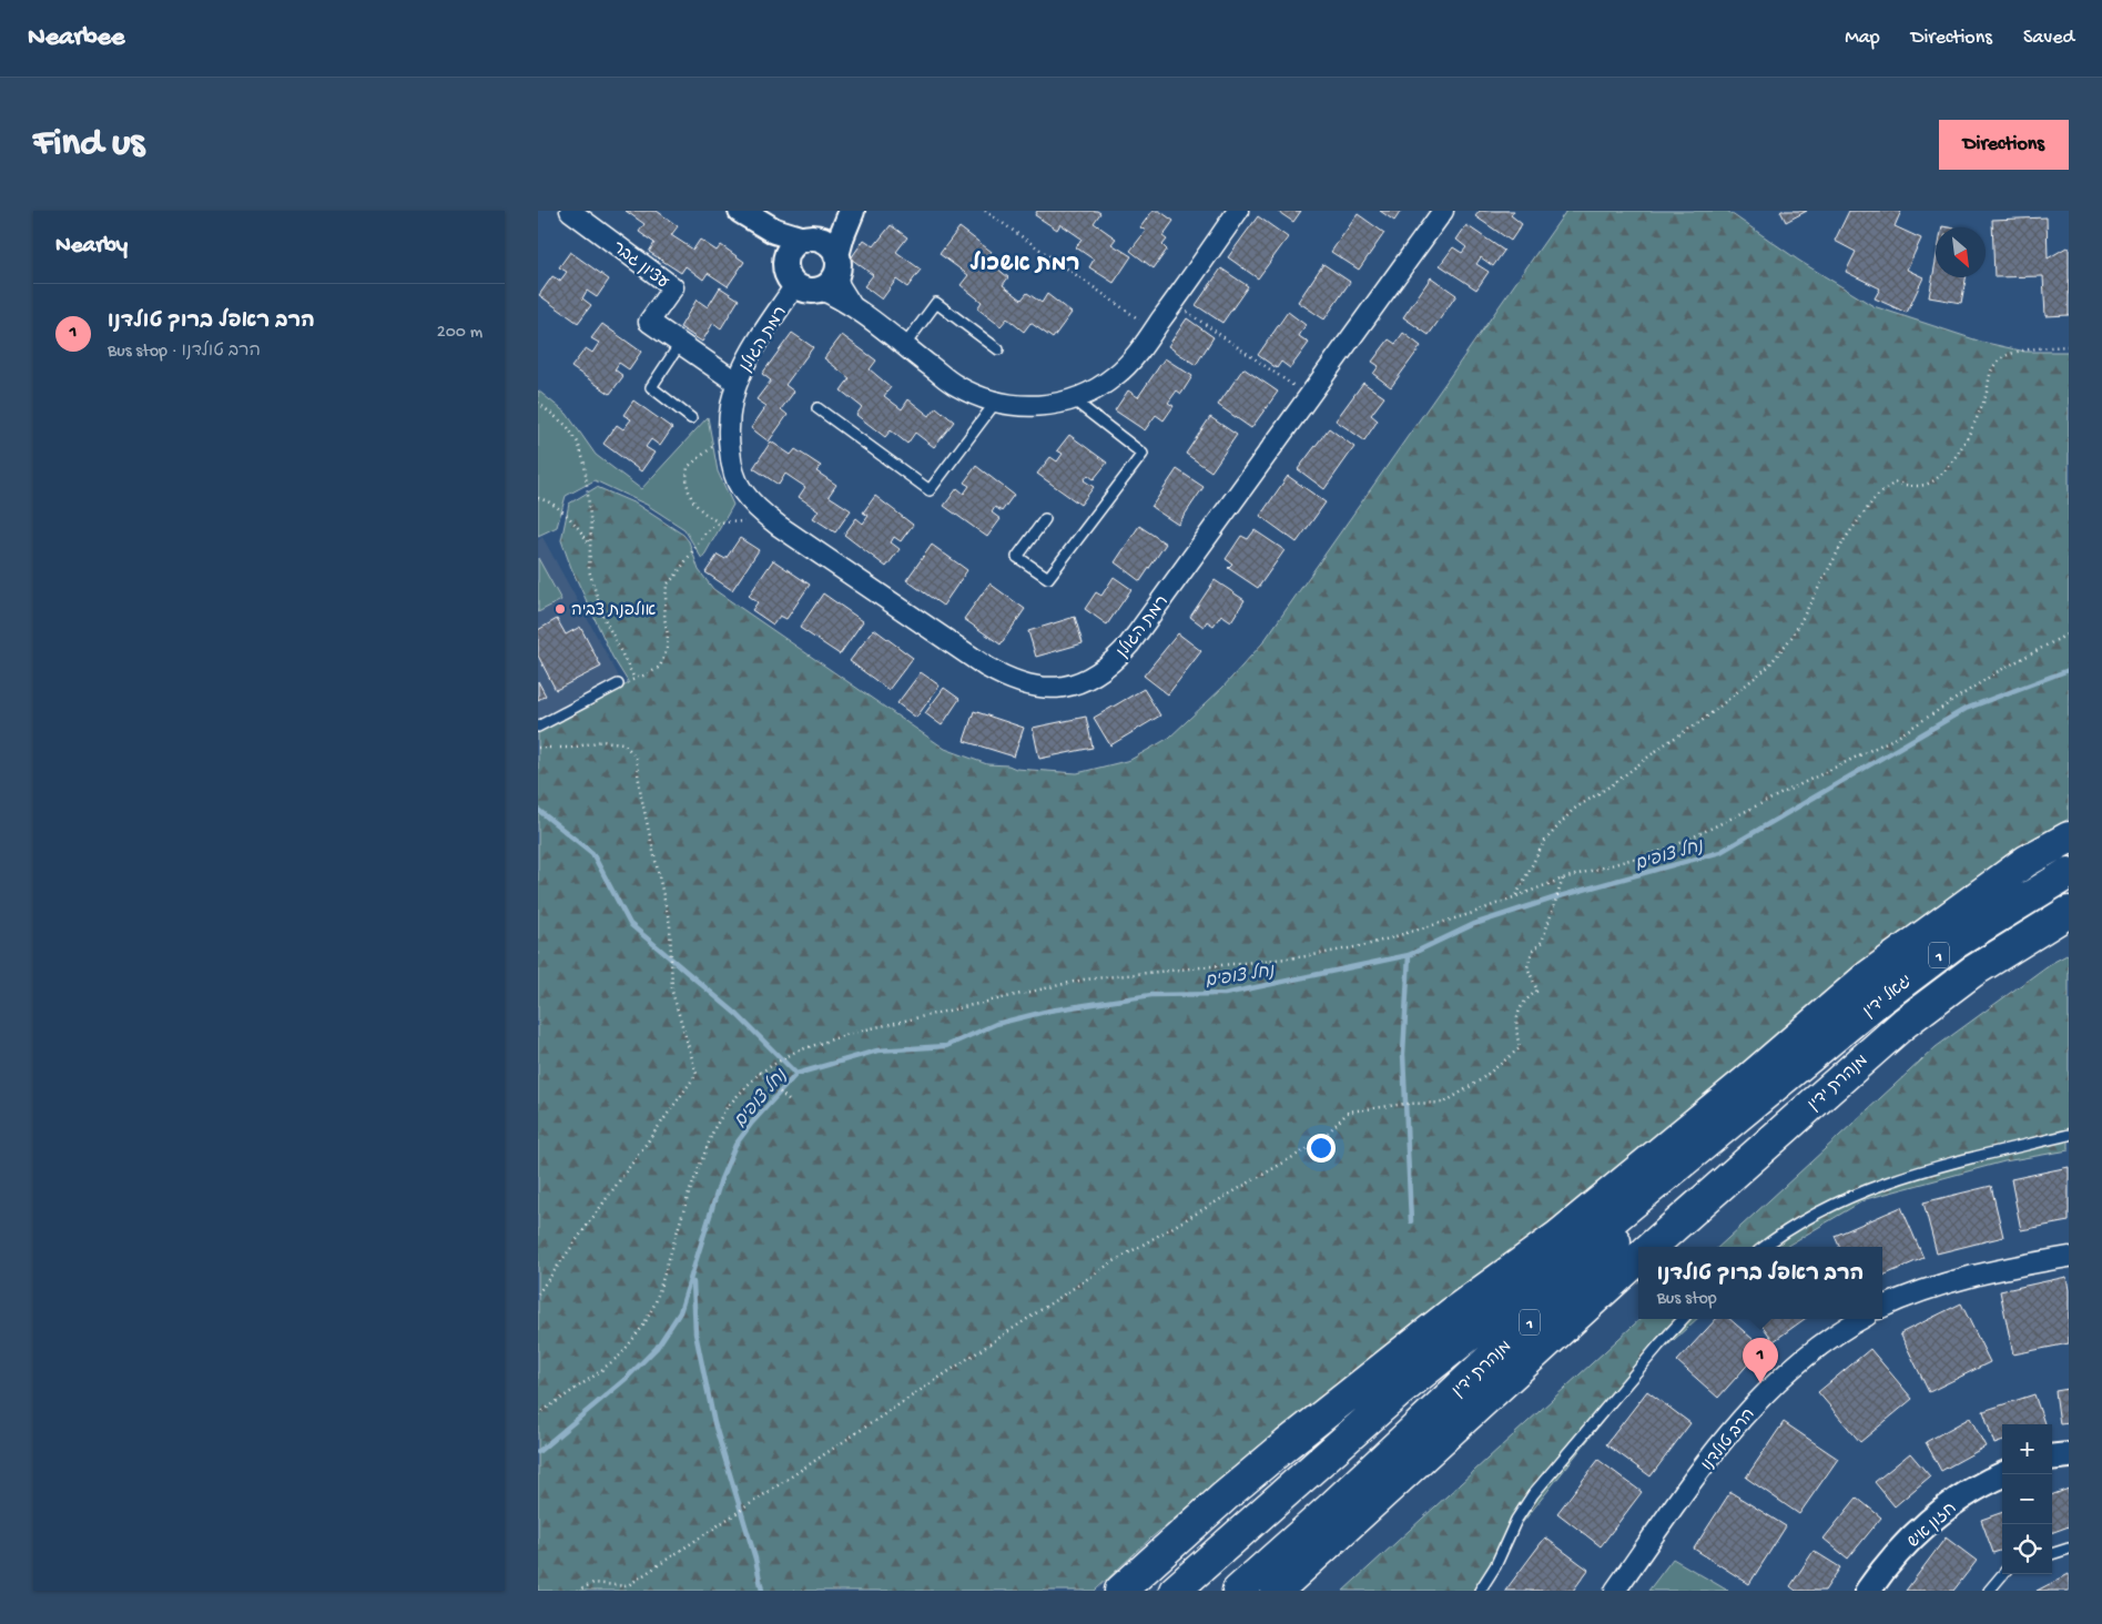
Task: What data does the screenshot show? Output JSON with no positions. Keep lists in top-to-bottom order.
{
  "streets": {
    "highway": ["1", "יגאל ידין", "מנהרת ידין"],
    "street": [
      "עציון גבר",
      "רמת הגולן",
      "הרב טולדנו",
      "חזון איש"
    ]
  },
  "crossings": [
    ["עציון גבר", "רמת הגולן"],
    ["יגאל ידין", "מנהרת ידין"]
  ],
  "districts": ["רמת אשכול"],
  "water": ["נחל צופים"],
  "places": ["אולפנת צביה"],
  "north": "bottom right",
  "page": {
    "header": "Nearbee",
    "nav": ["Map", "Directions", "Saved"],
    "buttons": "Directions",
    "title": "Find us",
    "heading": "Nearby",
    "list": [
      {
        "mark": "1",
        "name": "הרב ראפל ברוך טולדנו",
        "note": "Bus stop · הרב טולדנו",
        "value": "200 m"
      }
    ],
    "popup": ["הרב ראפל ברוך טולדנו", "Bus stop"],
    "pins": "1",
    "map_buttons": ["+", "−"]
  }
}
